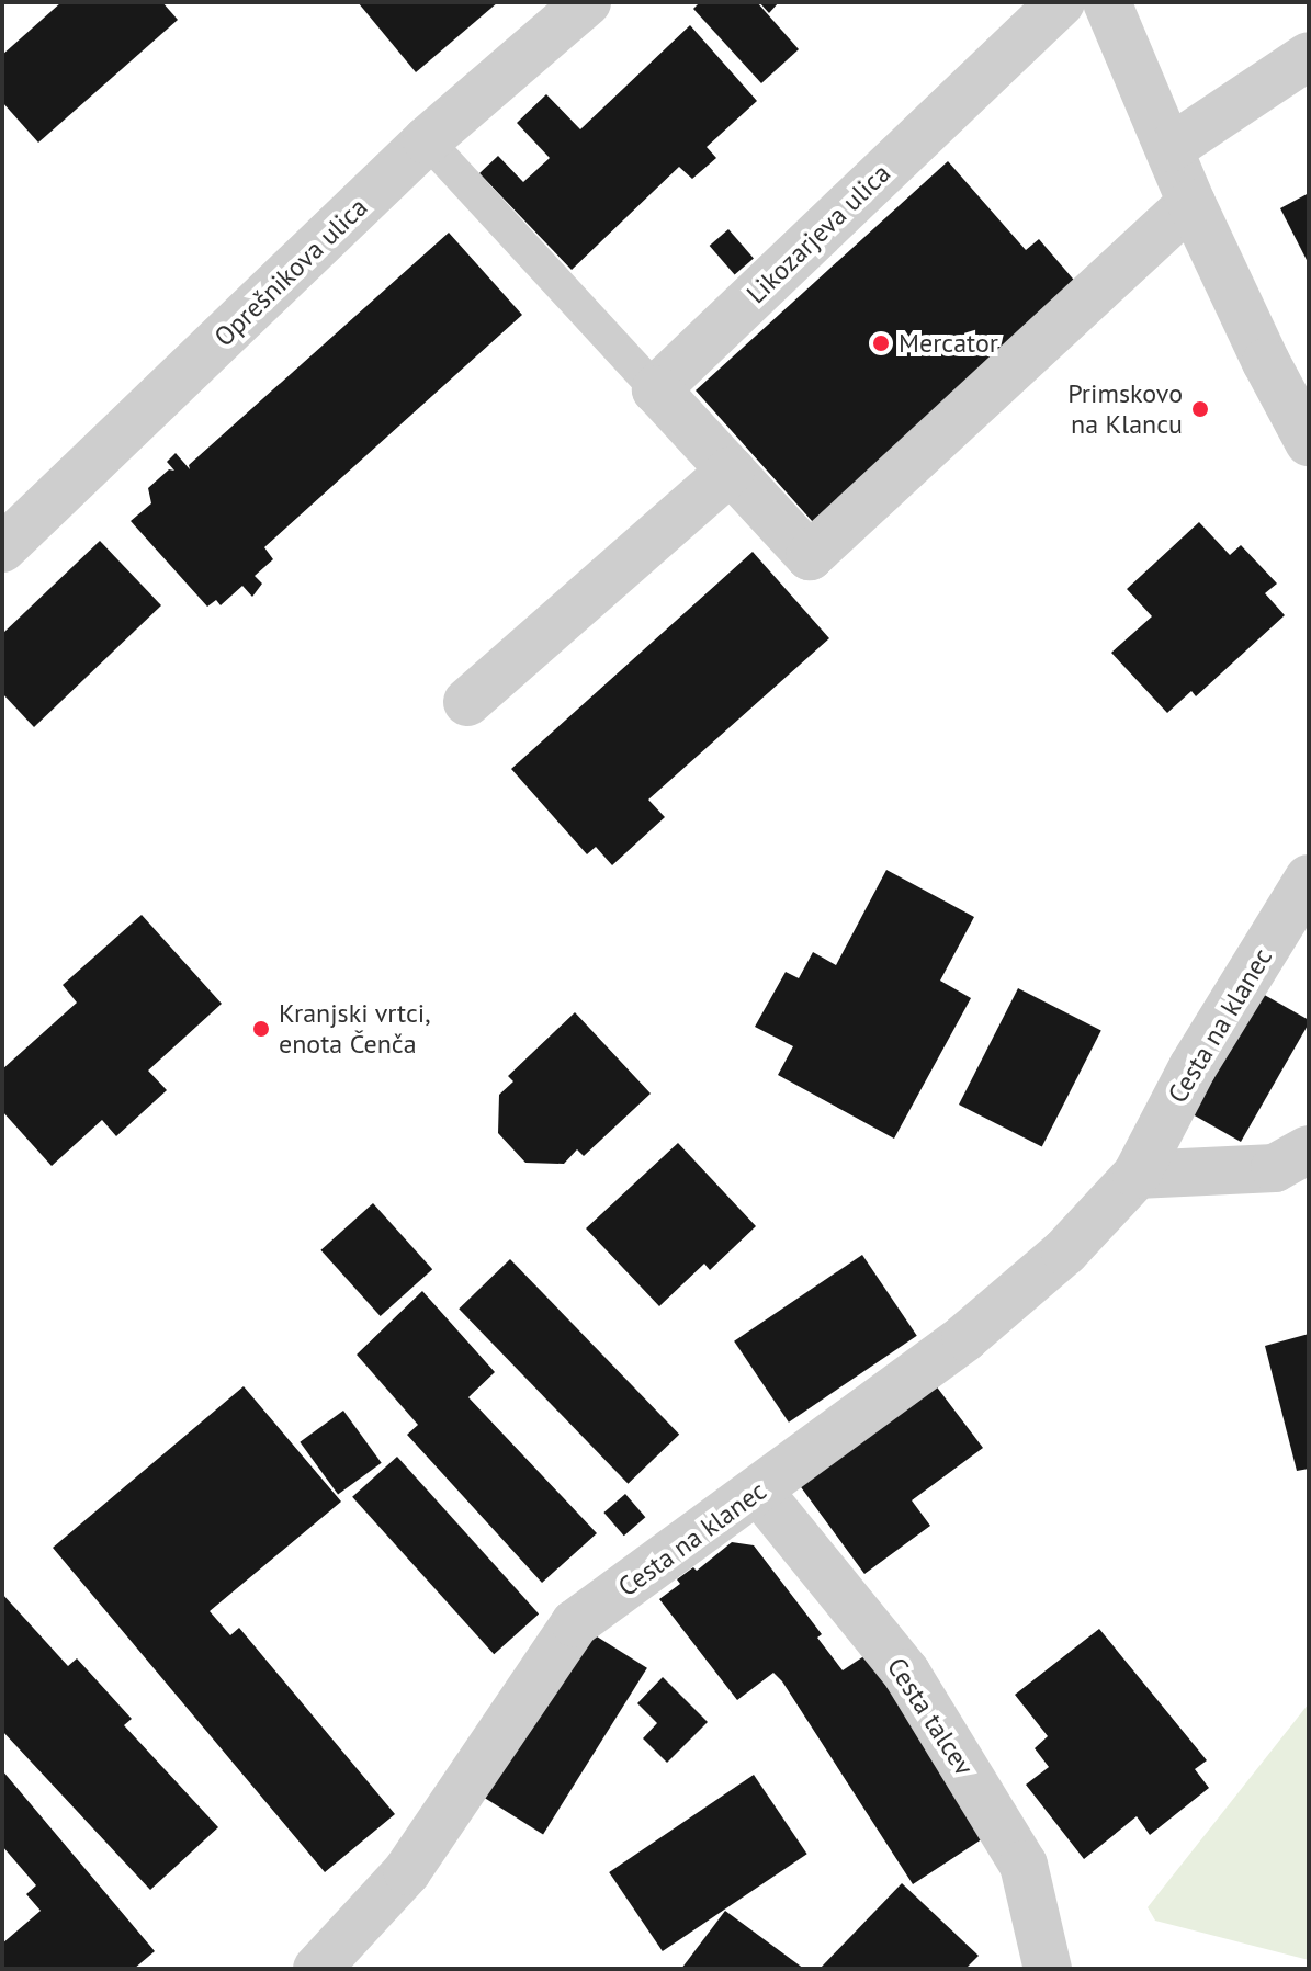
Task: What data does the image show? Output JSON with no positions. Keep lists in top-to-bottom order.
{
  "streets": {
    "street": [
      "Likozarjeva ulica",
      "Oprešnikova ulica",
      "Cesta na klanec",
      "Cesta talcev"
    ]
  },
  "crossings": [
    ["Cesta na klanec", "Cesta talcev"]
  ],
  "places": ["Mercator", "Primskovo na Klancu", "Kranjski vrtci, enota Čenča"]
}
